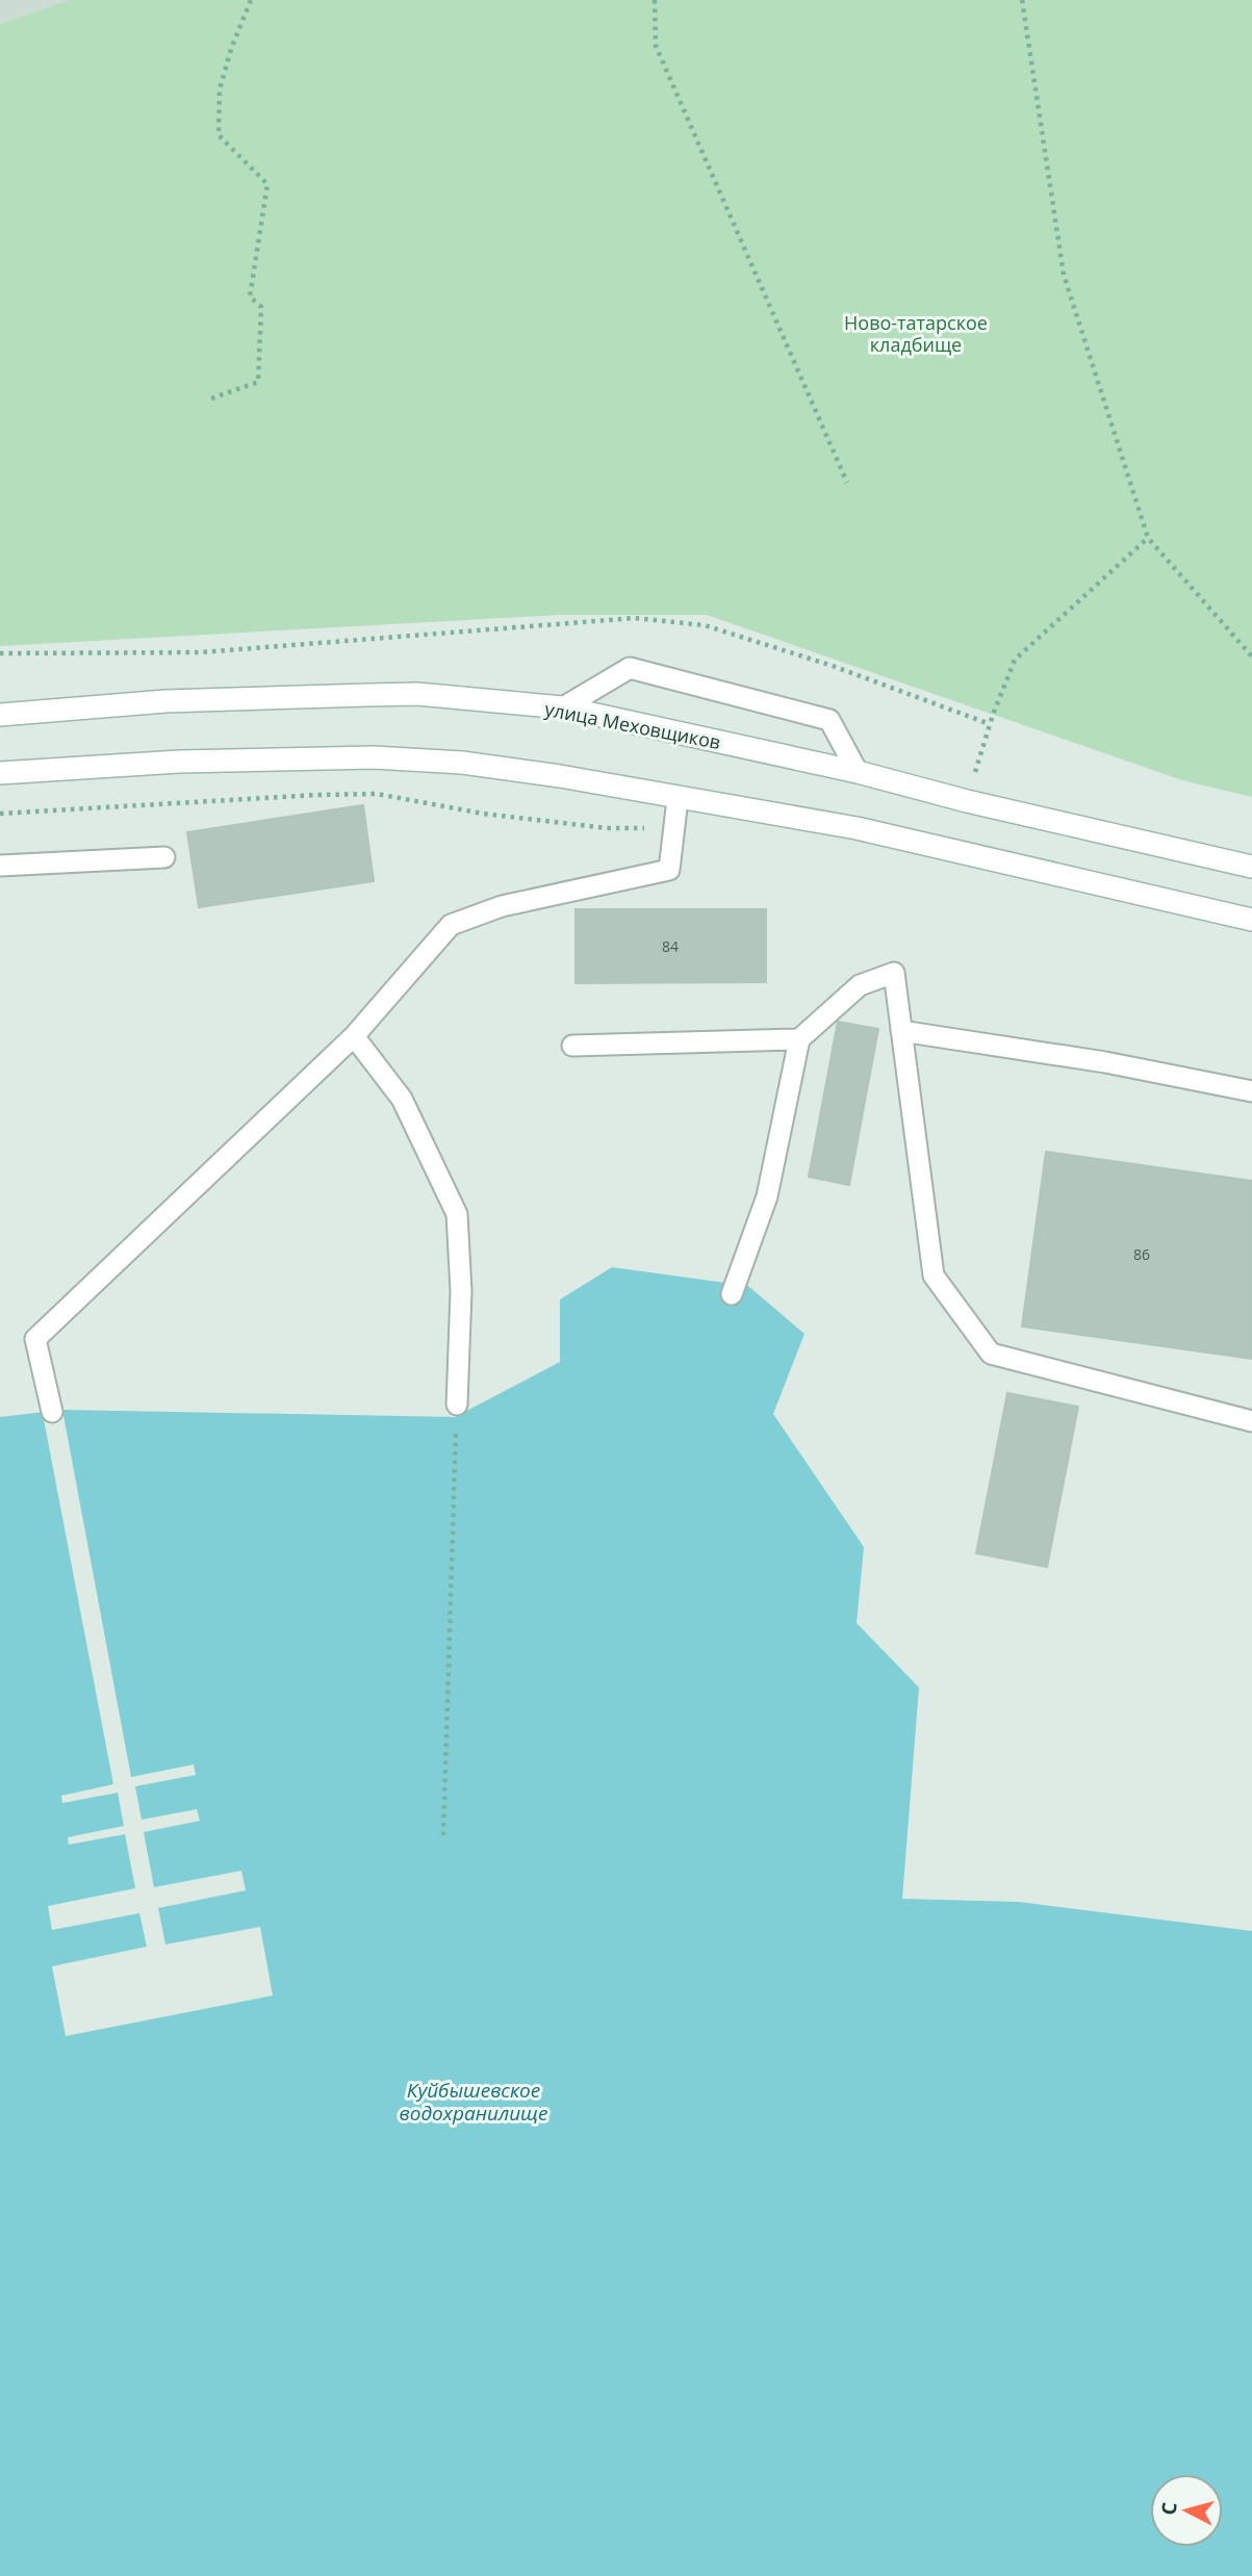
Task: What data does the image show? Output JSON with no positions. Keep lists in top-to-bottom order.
{
  "streets": {
    "main road": ["улица Меховщиков"]
  },
  "water": ["Куйбышевское водохранилище"],
  "parks": ["Ново-татарское кладбище"],
  "house_numbers": ["84", "86"],
  "north": "left"
}
